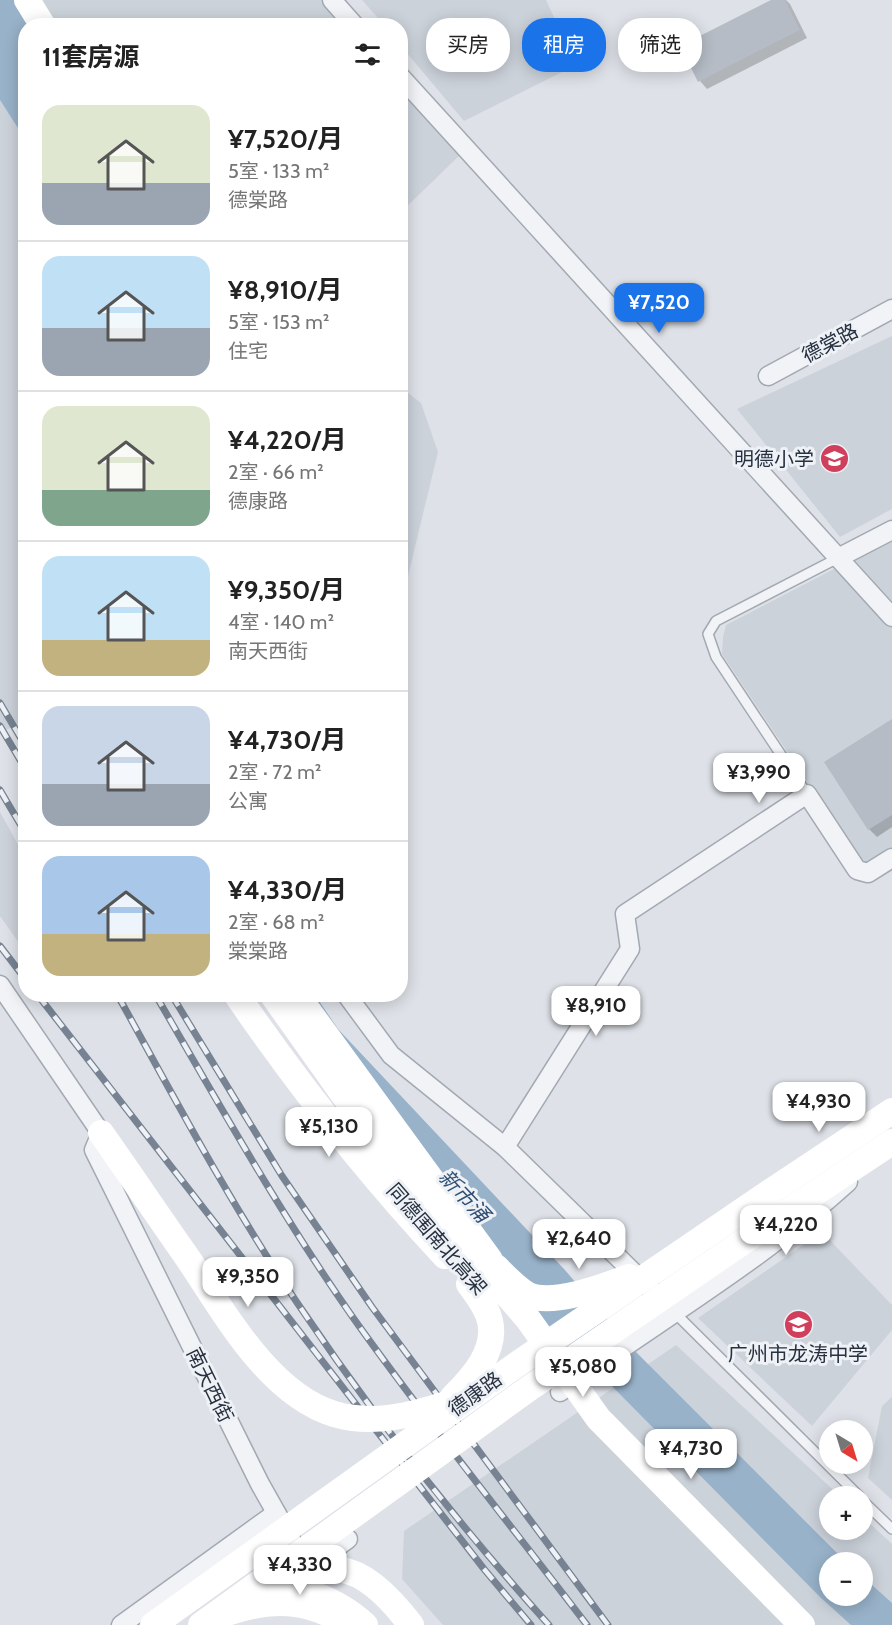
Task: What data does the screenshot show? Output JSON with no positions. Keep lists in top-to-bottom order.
{
  "streets": {
    "main road": ["同德围南北高架", "德康路"],
    "street": ["德棠路", "南天西街"]
  },
  "water": ["新市涌"],
  "places": {
    "school or university": ["明德小学", "广州市龙涛中学"]
  },
  "north": "bottom right",
  "page": {
    "chip": ["买房", "租房", "筛选"],
    "heading": "11套房源",
    "list": [
      {
        "name": "¥7,520/月",
        "note": "5室 · 133 m² · 德棠路"
      },
      {
        "name": "¥8,910/月",
        "note": "5室 · 153 m² · 住宅"
      },
      {
        "name": "¥4,220/月",
        "note": "2室 · 66 m² · 德康路"
      },
      {
        "name": "¥9,350/月",
        "note": "4室 · 140 m² · 南天西街"
      },
      {
        "name": "¥4,730/月",
        "note": "2室 · 72 m² · 公寓"
      },
      {
        "name": "¥4,330/月",
        "note": "2室 · 68 m² · 棠棠路"
      }
    ],
    "price": [
      "¥7,520",
      "¥3,990",
      "¥8,910",
      "¥4,930",
      "¥5,130",
      "¥4,220",
      "¥2,640",
      "¥9,350",
      "¥5,080",
      "¥4,730",
      "¥4,330"
    ],
    "map_buttons": ["+", "−"]
  }
}
